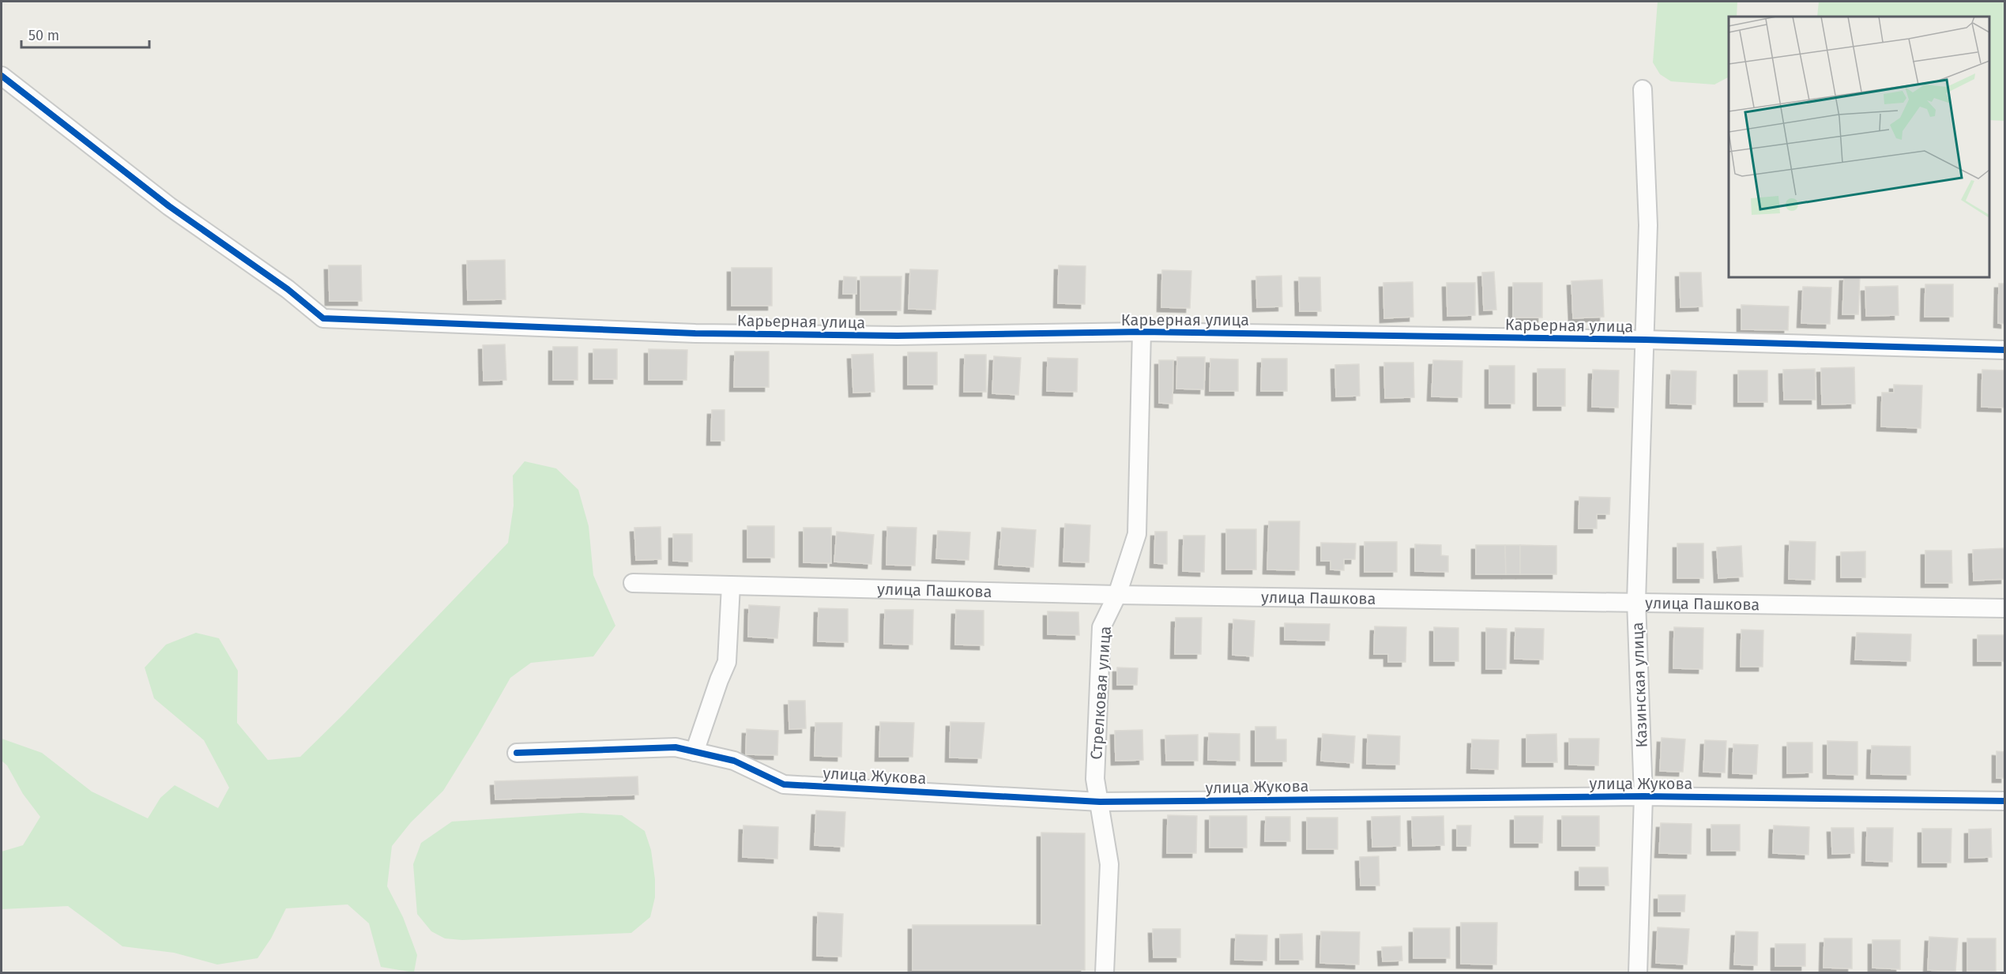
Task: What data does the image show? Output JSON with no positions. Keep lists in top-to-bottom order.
{
  "streets": {
    "street": [
      "Карьерная улица",
      "улица Пашкова",
      "Казинская улица",
      "Стрелковая улица",
      "улица Жукова"
    ]
  },
  "crossings": [
    ["Карьерная улица", "Казинская улица"],
    ["Карьерная улица", "Стрелковая улица"],
    ["улица Пашкова", "Казинская улица"],
    ["улица Пашкова", "Стрелковая улица"],
    ["Казинская улица", "улица Жукова"],
    ["Стрелковая улица", "улица Жукова"]
  ],
  "scale_bar": "50 m"
}
